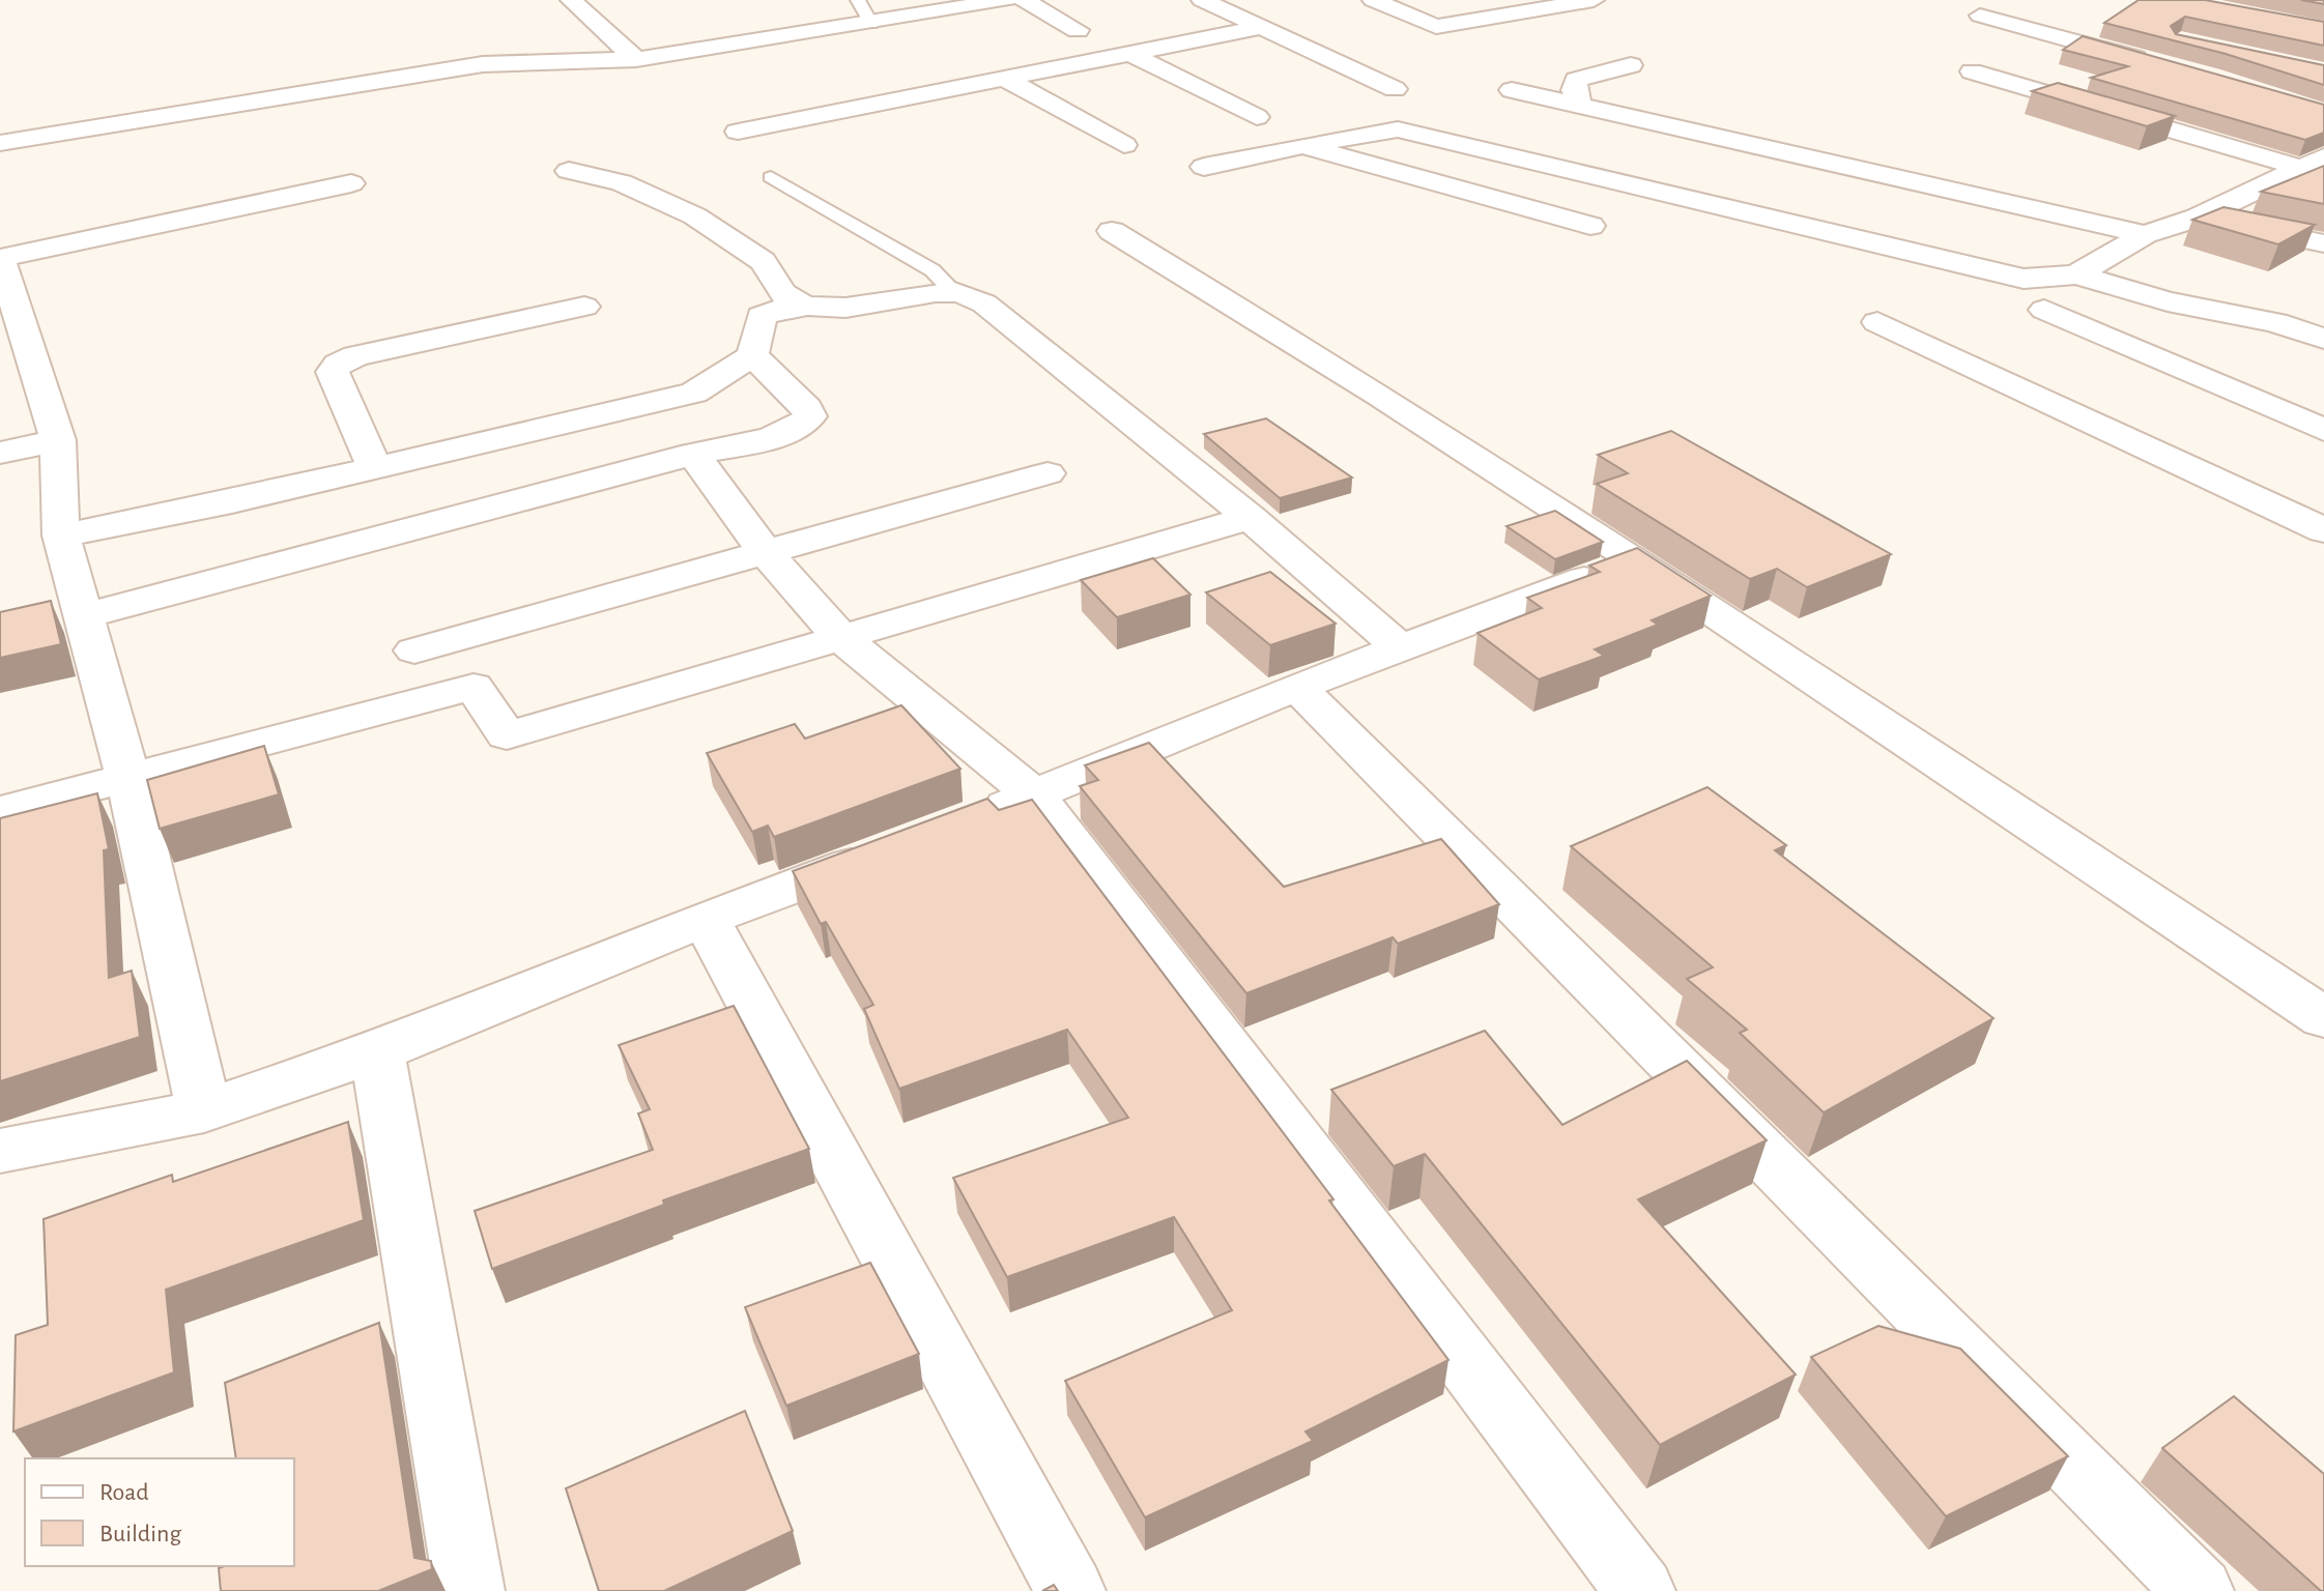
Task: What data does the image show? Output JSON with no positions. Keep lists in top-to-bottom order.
{
  "legend": ["Road", "Building"]
}
